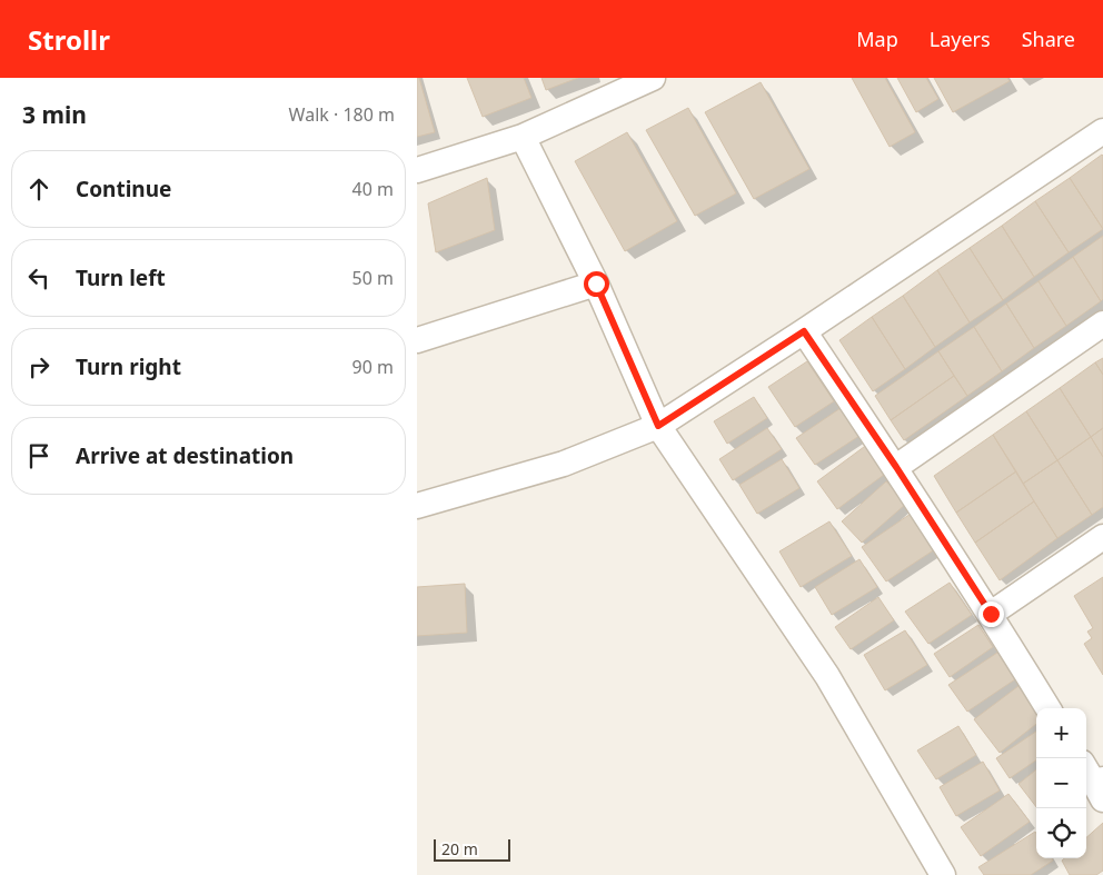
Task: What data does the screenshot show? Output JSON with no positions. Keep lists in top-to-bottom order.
{
  "scale_bar": "20 m",
  "page": {
    "header": "Strollr",
    "nav": ["Map", "Layers", "Share"],
    "heading": ["3 min", "Walk · 180 m"],
    "list": [
      ["Continue", "40 m"],
      ["Turn left", "50 m"],
      ["Turn right", "90 m"],
      "Arrive at destination"
    ],
    "map_buttons": ["+", "−"],
    "scale": "20 m"
  }
}
